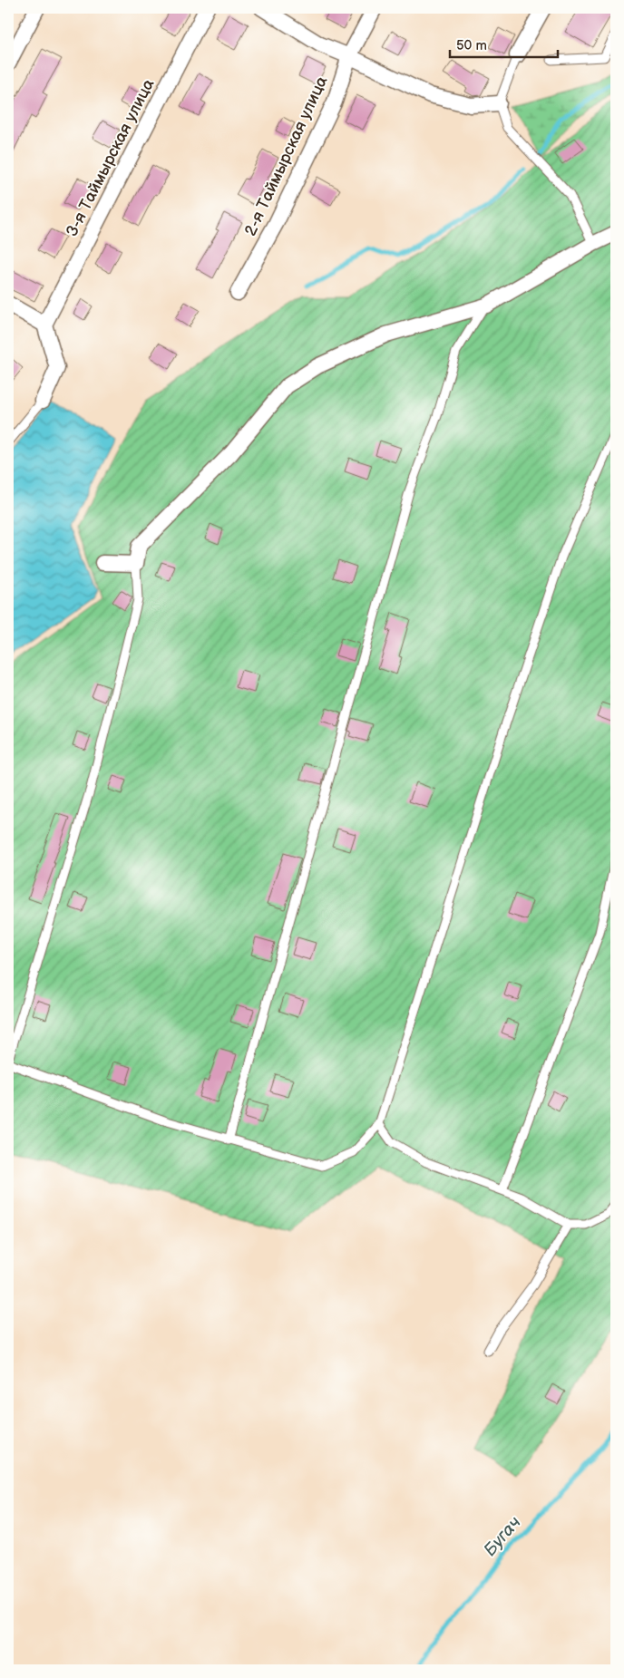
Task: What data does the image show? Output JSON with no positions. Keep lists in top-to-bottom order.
{
  "streets": {
    "street": ["2-я Таймырская улица", "3-я Таймырская улица"]
  },
  "water": ["Бугач"],
  "scale_bar": "50 m"
}
